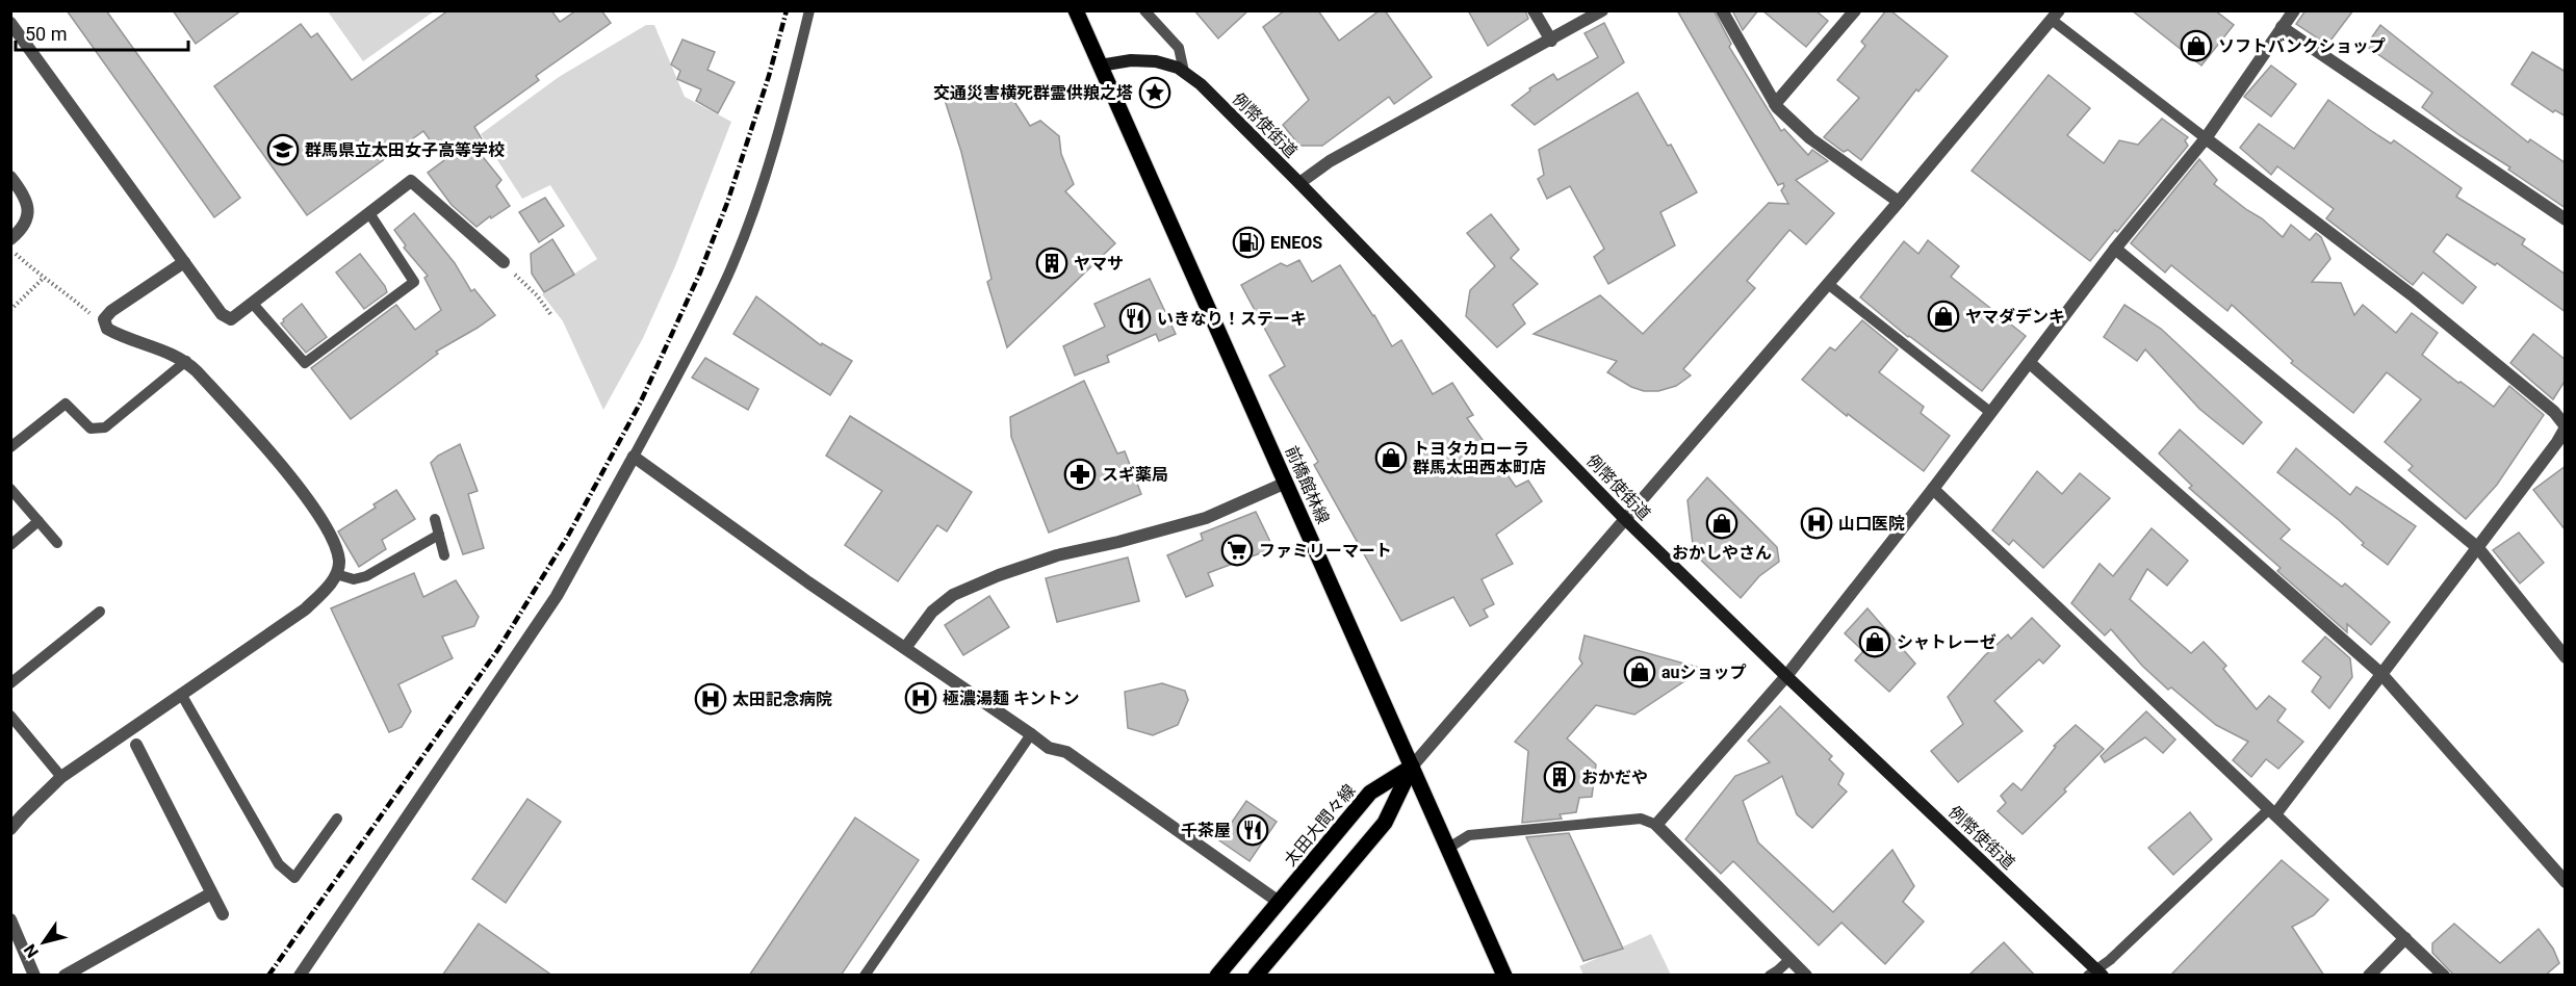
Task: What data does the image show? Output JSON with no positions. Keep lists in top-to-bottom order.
{
  "streets": {
    "main road": ["例幣使街道", "前橋館林線", "太田大間々線"]
  },
  "crossings": [
    ["例幣使街道", "前橋館林線"],
    ["前橋館林線", "太田大間々線"]
  ],
  "places": {
    "shop": [
      "ソフトバンクショップ",
      "ヤマダデンキ",
      "トヨタカローラ 群馬太田西本町店",
      "おかしやさん",
      "シャトレーゼ",
      "auショップ"
    ],
    "place": ["交通災害横死群霊供羪之塔"],
    "school or university": ["群馬県立太田女子高等学校"],
    "fuel station": ["ENEOS"],
    "building": ["ヤマサ", "おかだや"],
    "restaurant": ["いきなり！ステーキ", "千茶屋"],
    "pharmacy": ["スギ薬局"],
    "hospital": ["山口医院", "極濃湯麺 キントン", "太田記念病院"],
    "supermarket": ["ファミリーマート"]
  },
  "scale_bar": "50 m",
  "north": "bottom left"
}
